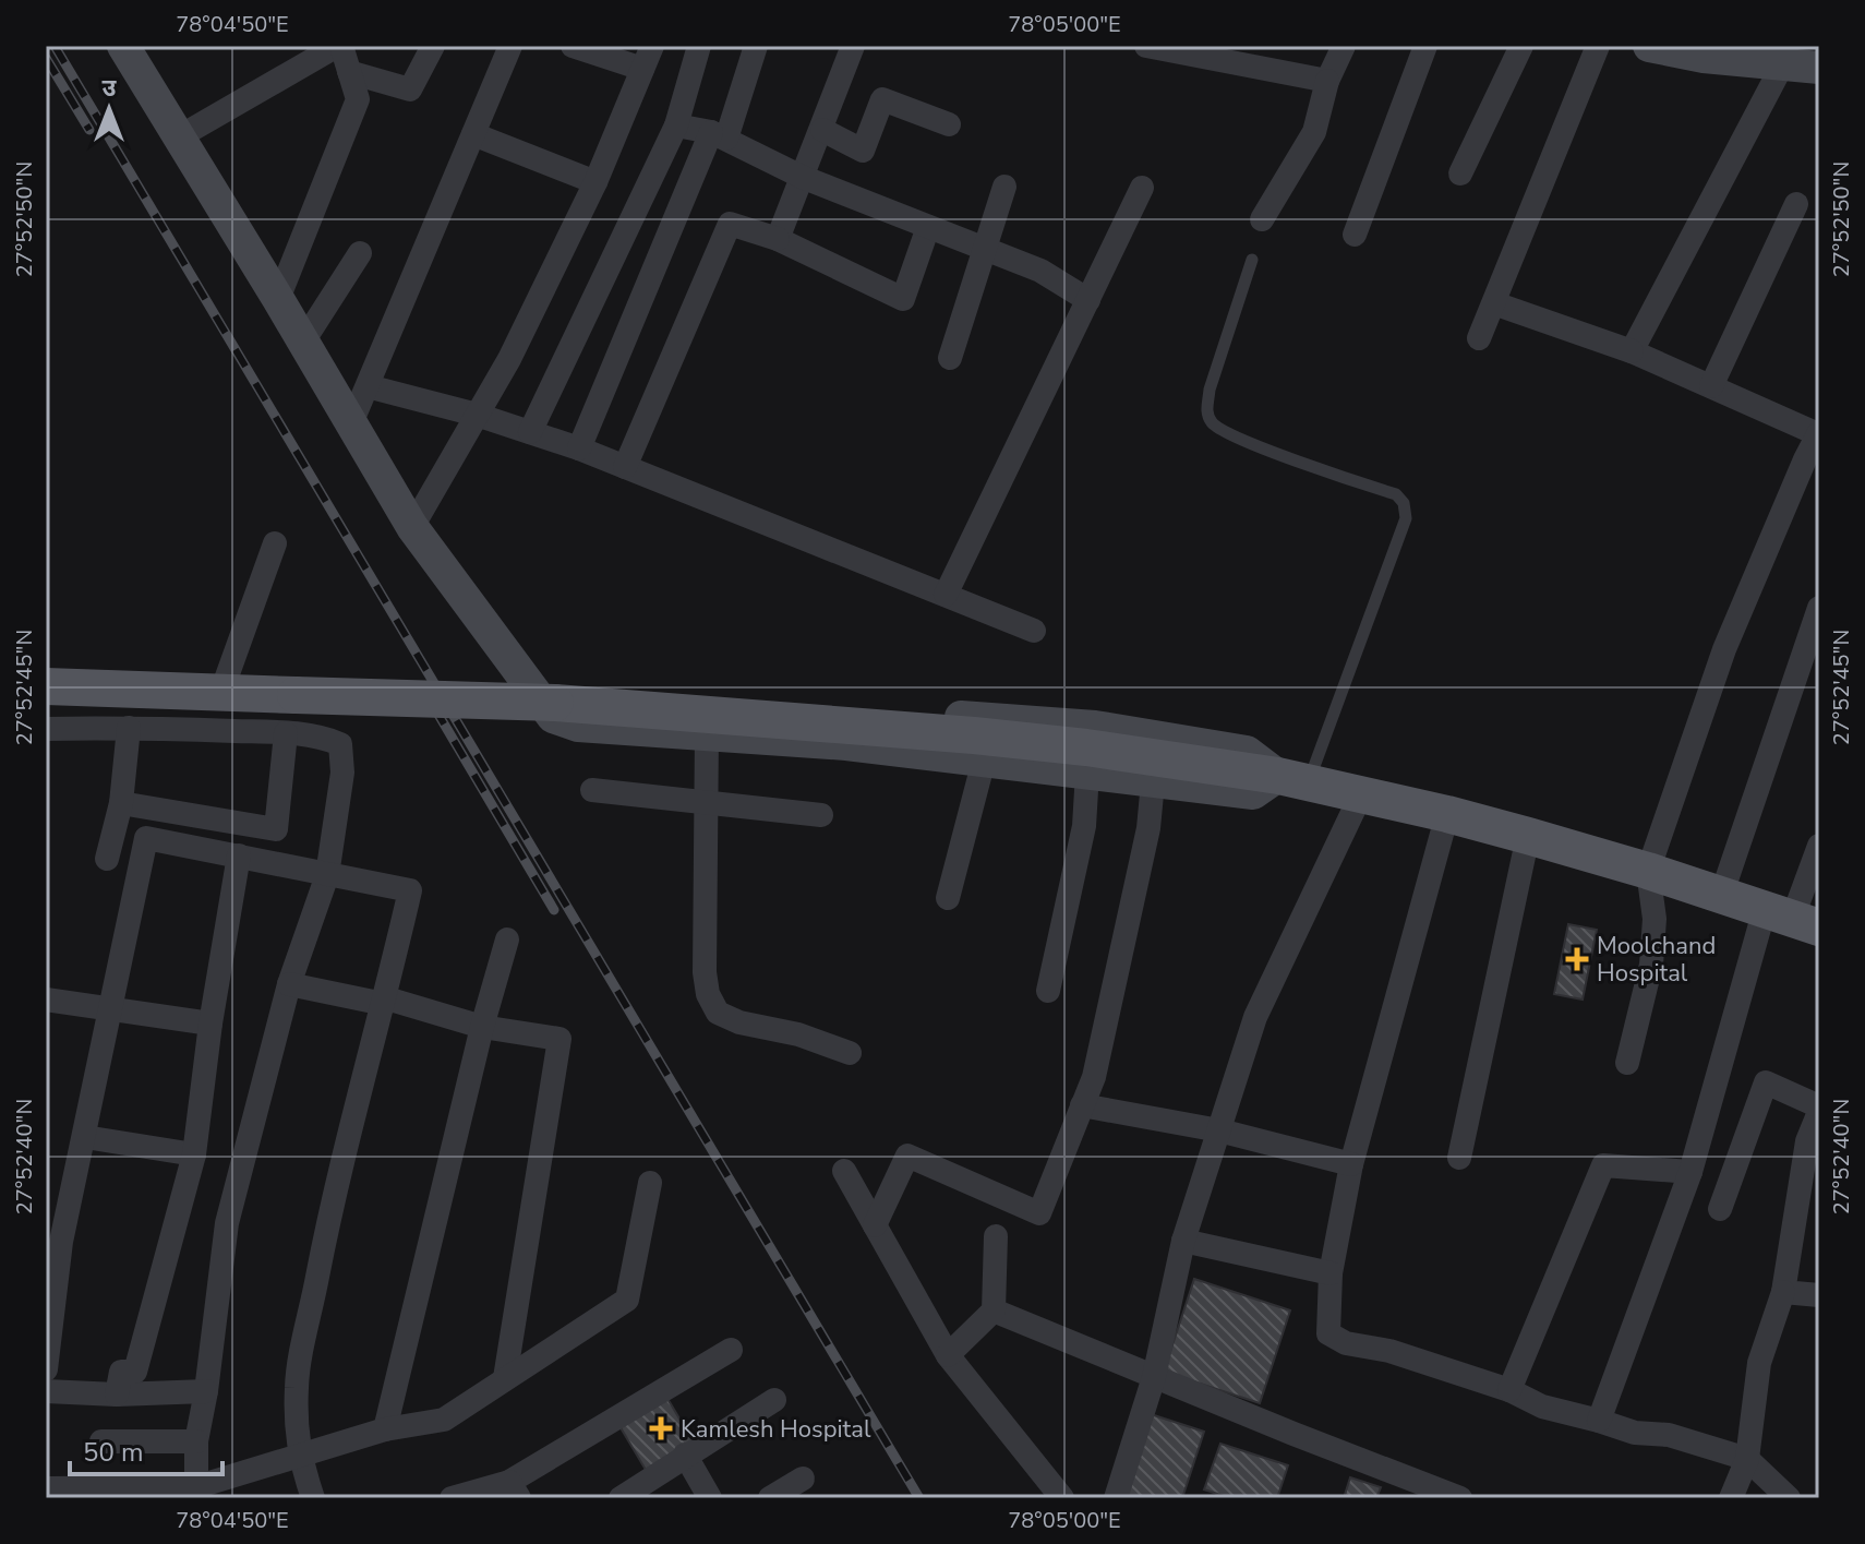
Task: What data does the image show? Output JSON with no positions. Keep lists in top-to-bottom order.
{
  "places": {
    "health": ["Moolchand Hospital", "Kamlesh Hospital"]
  },
  "scale_bar": "50 m",
  "north": "top",
  "coordinates": [
    "78°04'50\"E",
    "78°05'00\"E",
    "27°52'50\"N",
    "27°52'45\"N",
    "27°52'40\"N"
  ]
}
